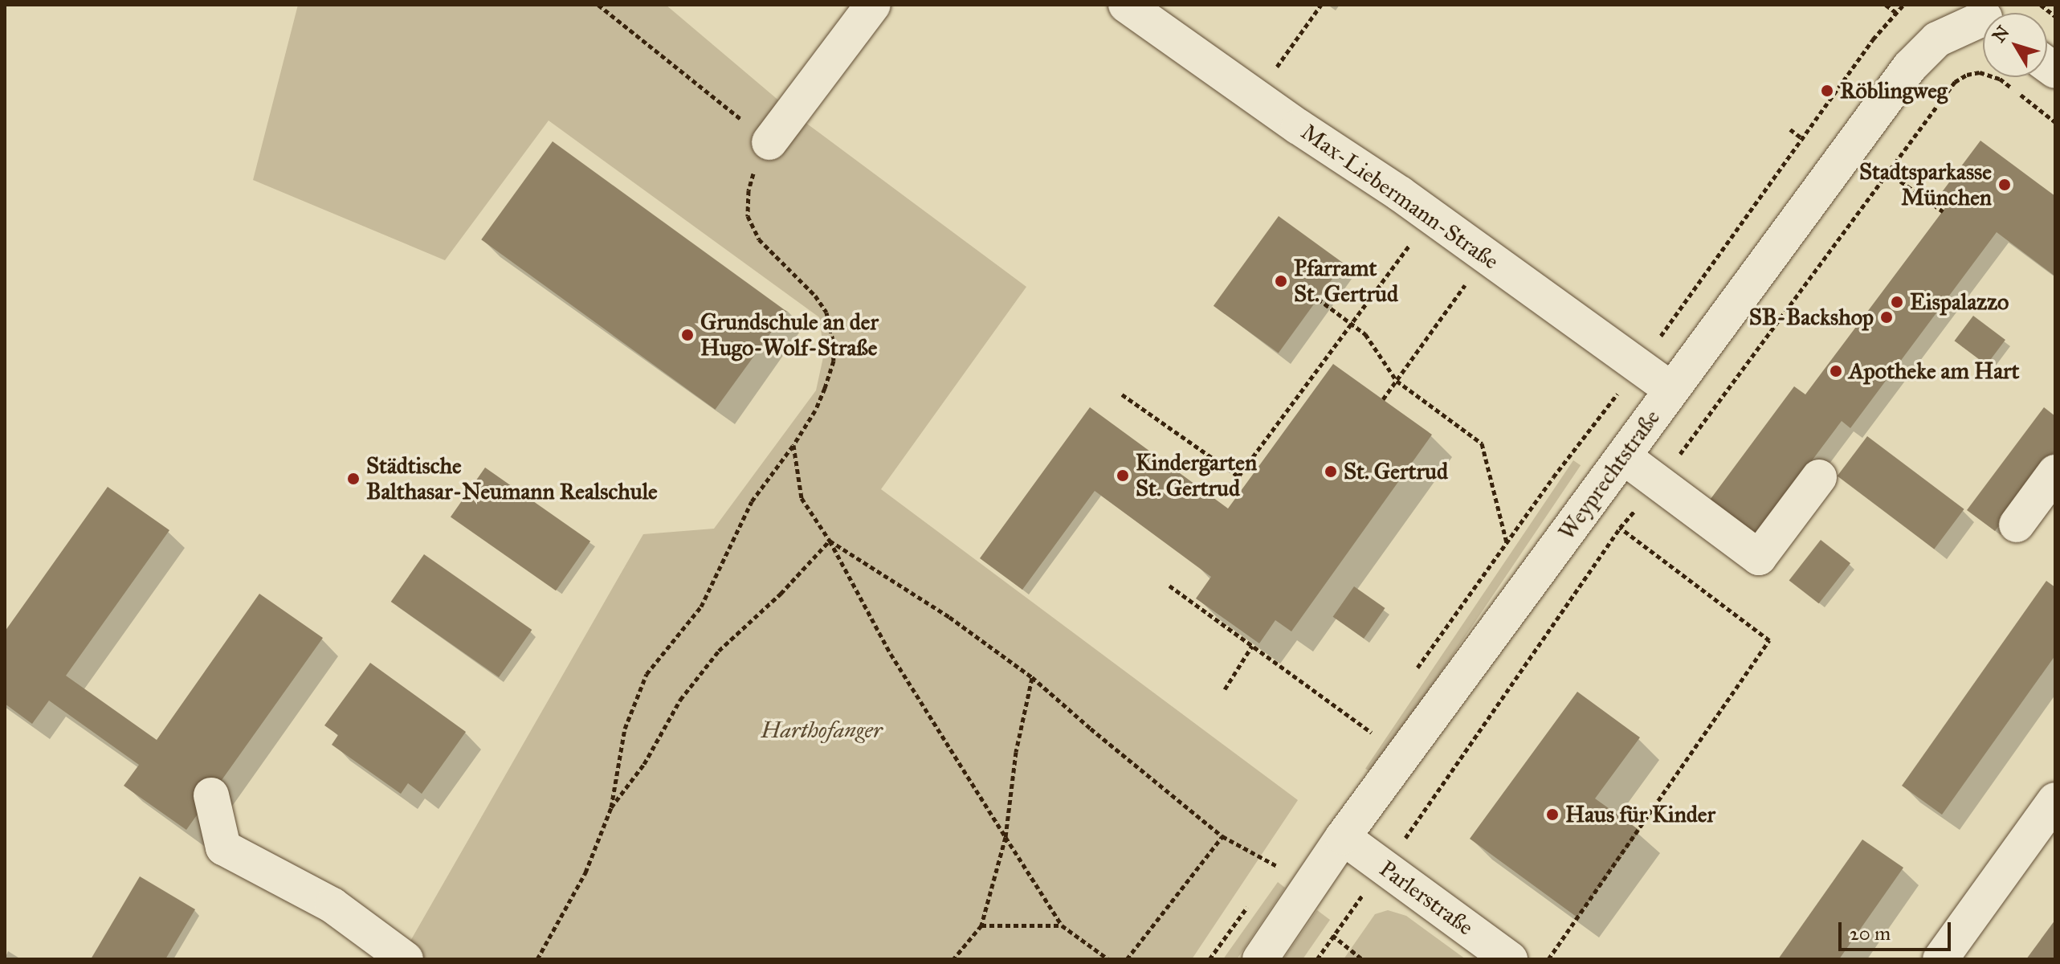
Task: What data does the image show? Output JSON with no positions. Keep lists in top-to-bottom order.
{
  "streets": {
    "street": ["Max-Liebermann-Straße", "Weyprechtstraße", "Parlerstraße"]
  },
  "crossings": [
    ["Max-Liebermann-Straße", "Weyprechtstraße"],
    ["Weyprechtstraße", "Parlerstraße"]
  ],
  "parks": ["Harthofanger"],
  "places": [
    "Röblingweg",
    "Stadtsparkasse München",
    "Pfarramt St. Gertrud",
    "Eispalazzo",
    "SB-Backshop",
    "Grundschule an der Hugo-Wolf-Straße",
    "Apotheke am Hart",
    "St. Gertrud",
    "Kindergarten St. Gertrud",
    "Städtische Balthasar-Neumann Realschule",
    "Haus für Kinder"
  ],
  "scale_bar": "20 m",
  "north": "top left"
}
